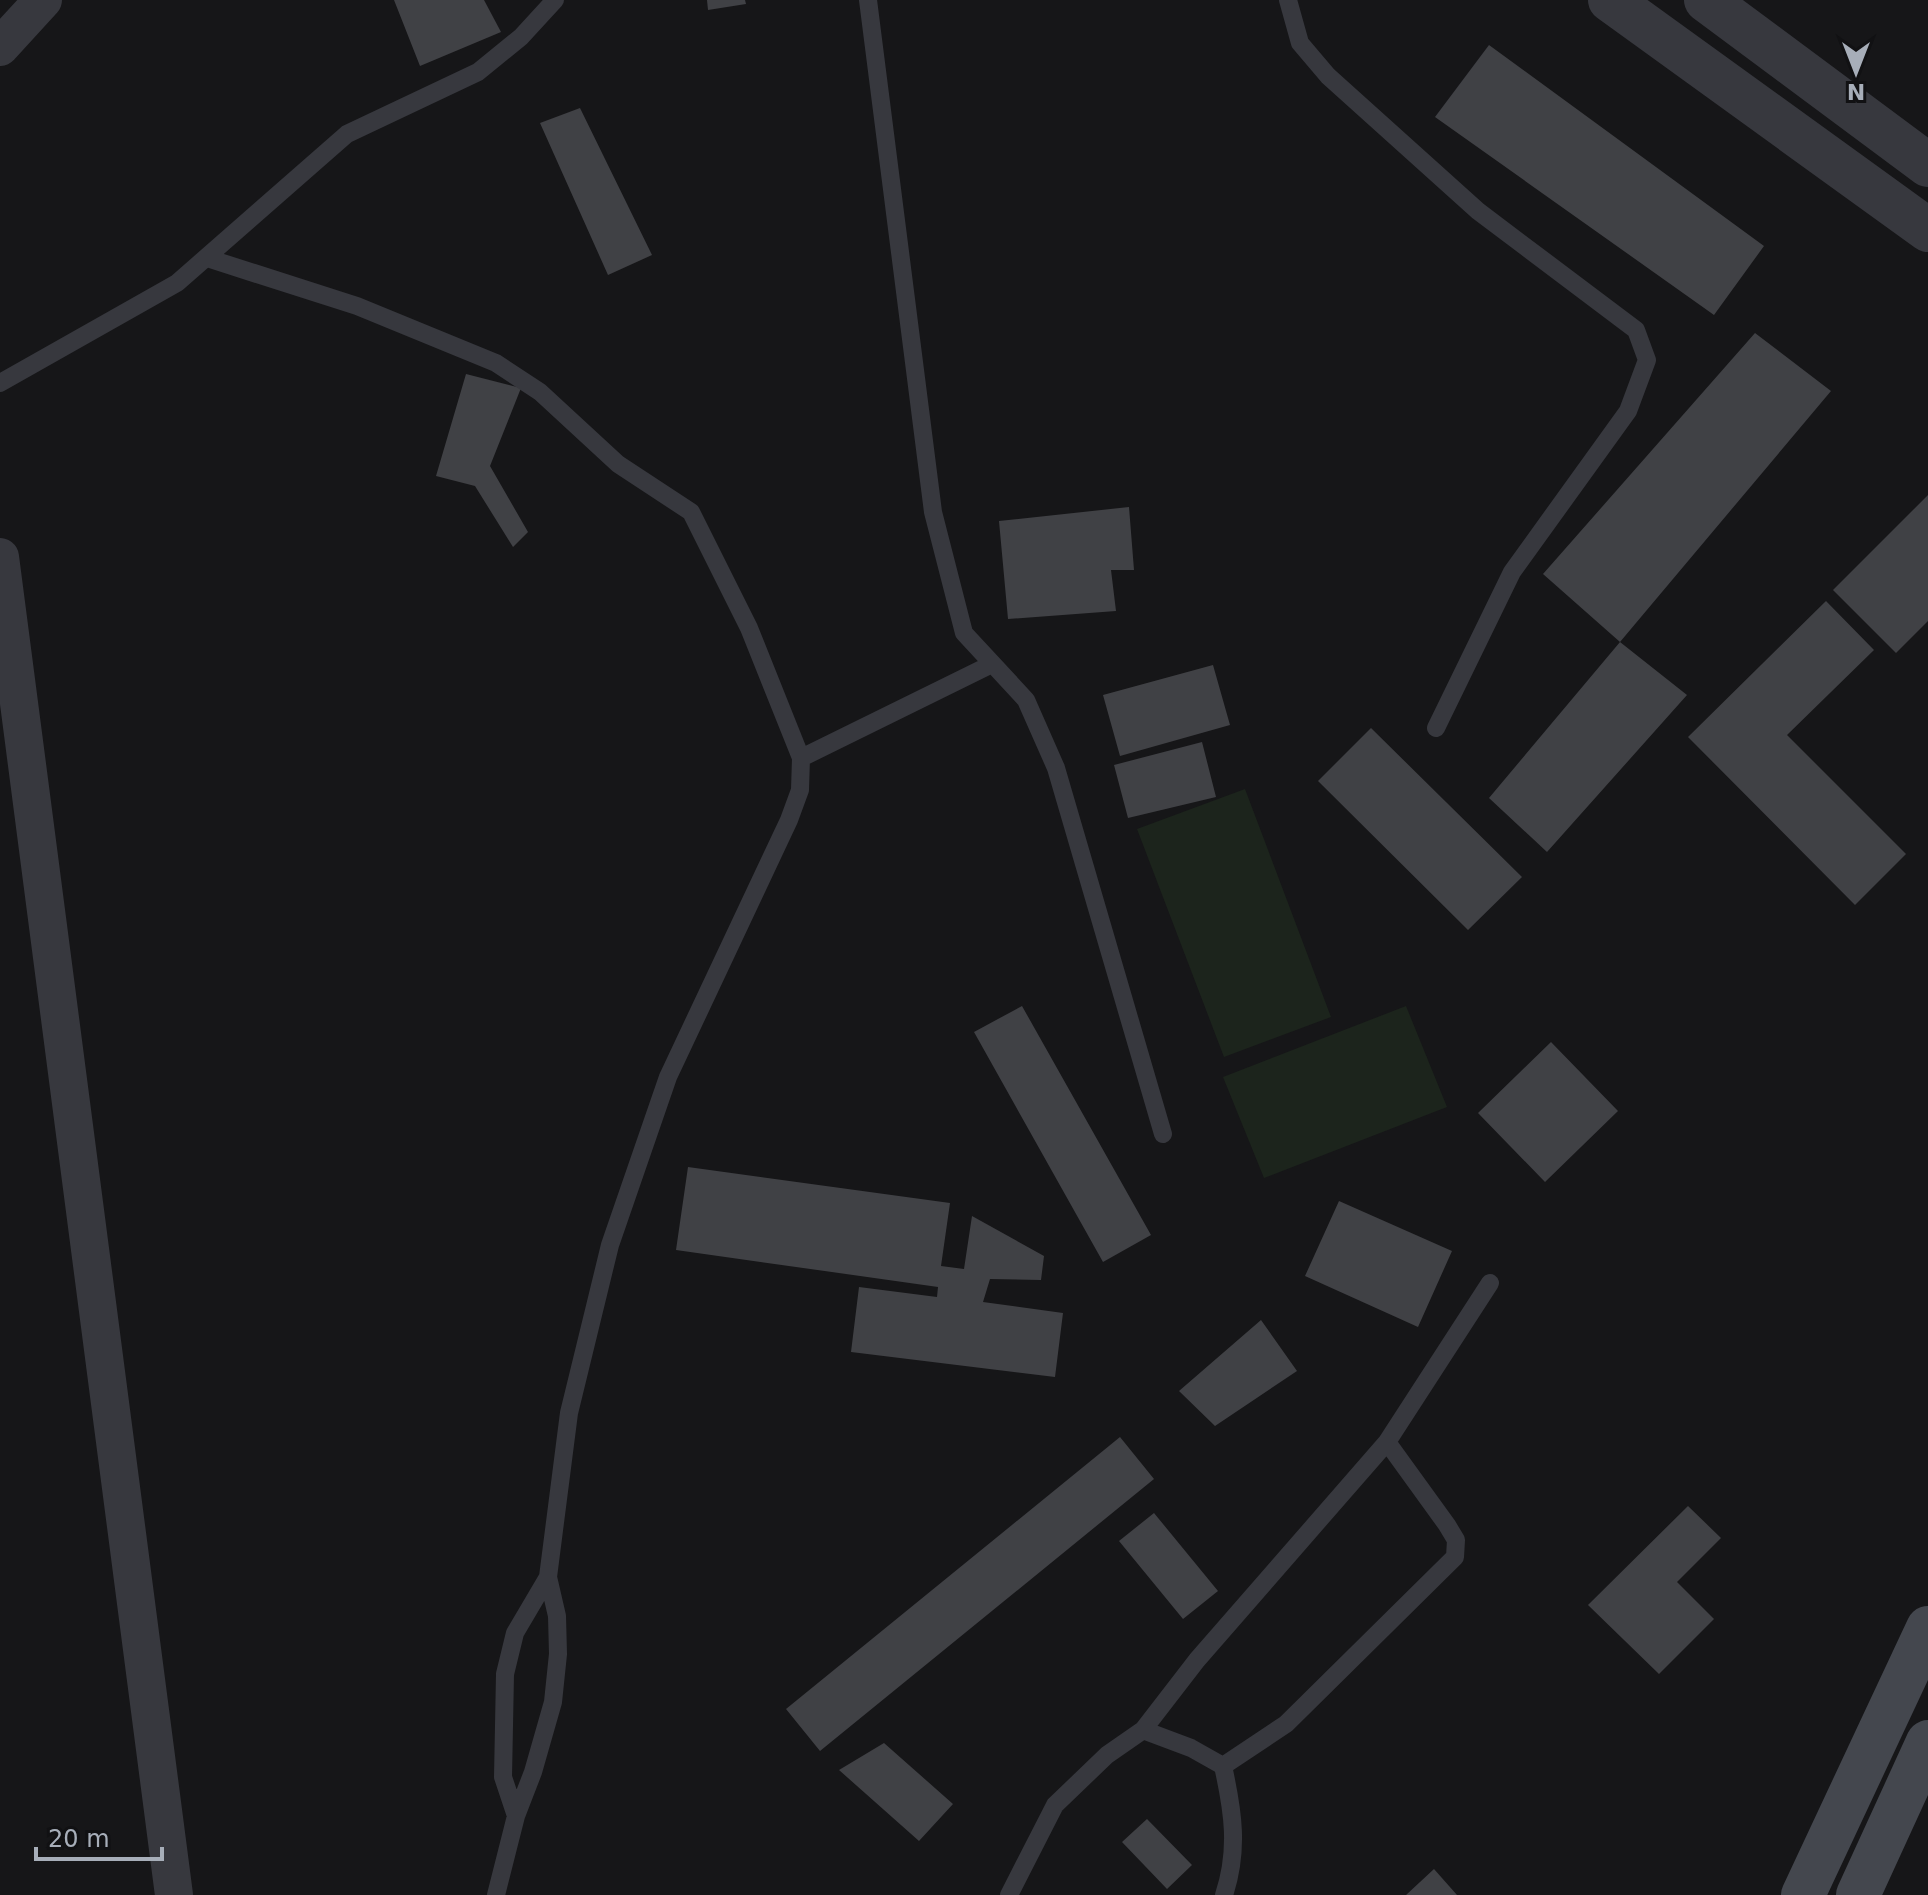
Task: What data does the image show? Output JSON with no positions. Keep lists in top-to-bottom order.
{
  "scale_bar": "20 m",
  "north": "bottom"
}
